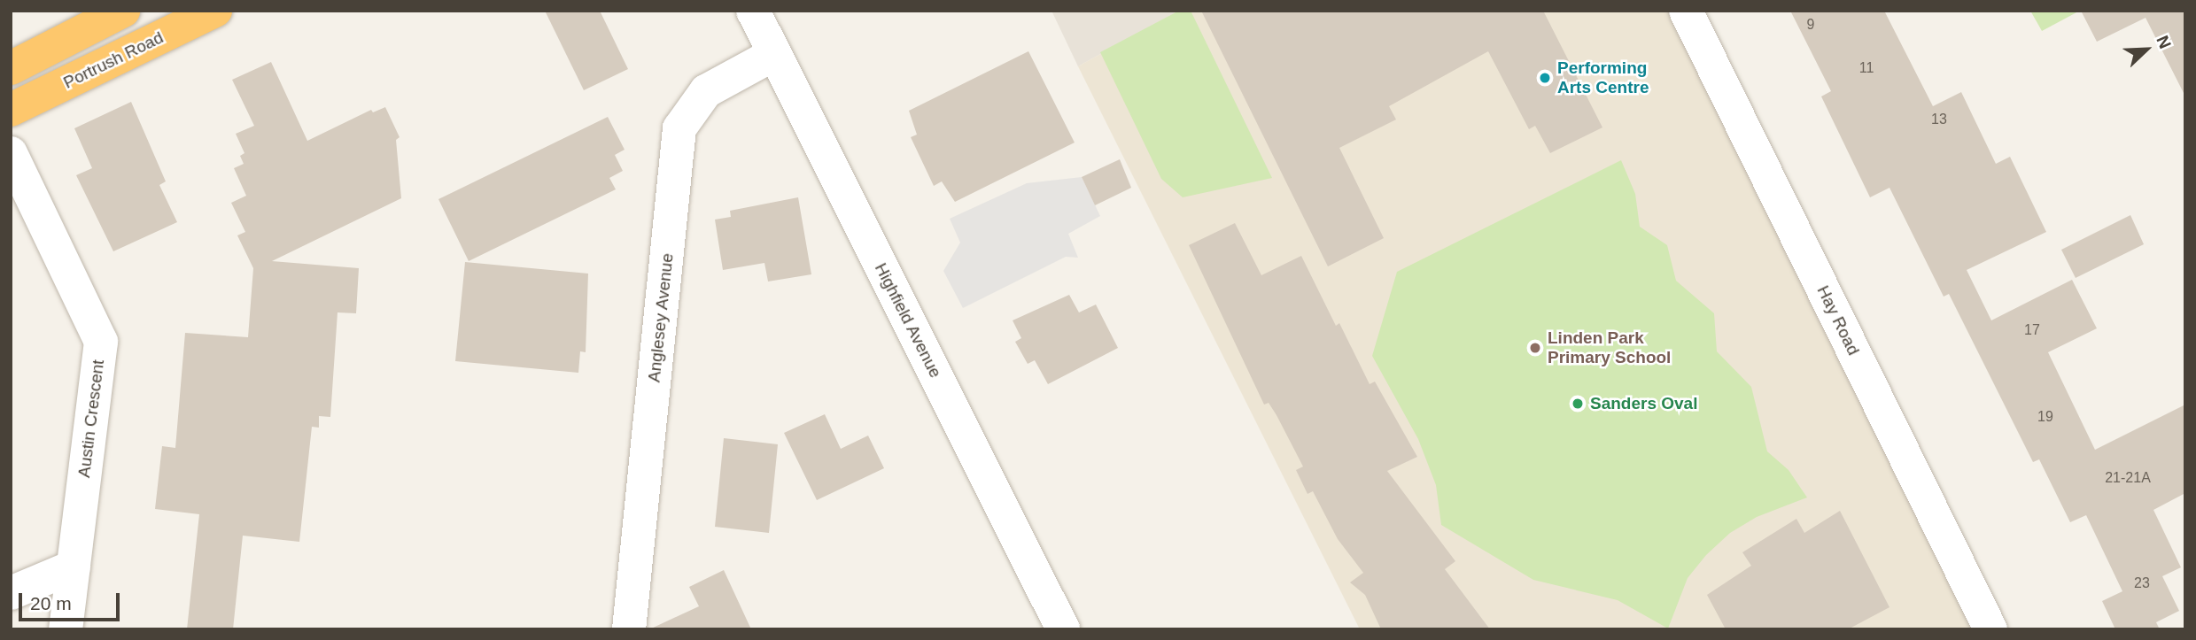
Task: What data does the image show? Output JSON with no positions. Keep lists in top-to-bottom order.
{
  "streets": {
    "highway": ["Portrush Road"],
    "street": [
      "Anglesey Avenue",
      "Highfield Avenue",
      "Hay Road",
      "Austin Crescent"
    ]
  },
  "crossings": [
    ["Anglesey Avenue", "Highfield Avenue"]
  ],
  "places": ["Performing Arts Centre", "Linden Park Primary School", "Sanders Oval"],
  "house_numbers": [
    "9",
    "11",
    "13",
    "17",
    "19",
    "21-21A",
    "23"
  ],
  "scale_bar": "20 m",
  "north": "top right"
}
